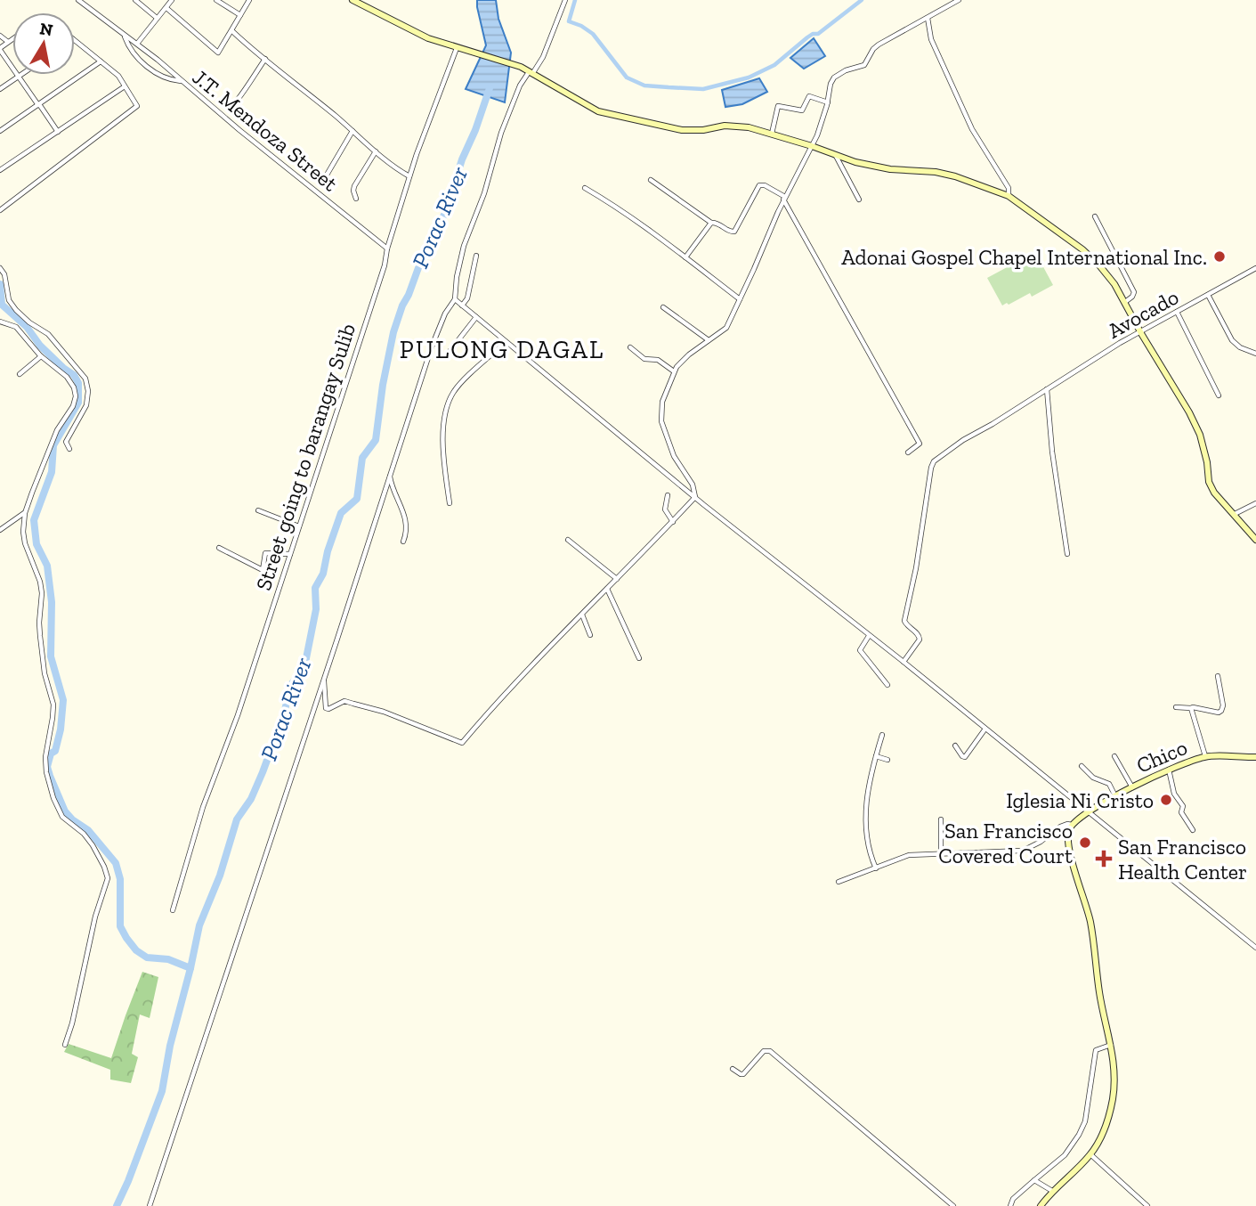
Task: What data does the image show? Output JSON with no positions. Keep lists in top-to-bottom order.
{
  "streets": {
    "street": [
      "J.T. Mendoza Street",
      "Avocado",
      "Street going to barangay Sulib",
      "Chico"
    ]
  },
  "crossings": [
    ["J.T. Mendoza Street", "Street going to barangay Sulib"]
  ],
  "districts": ["PULONG DAGAL"],
  "water": ["Porac River"],
  "places": {
    "other": ["Adonai Gospel Chapel International Inc.", "Iglesia Ni Cristo", "San Francisco Covered Court"],
    "health": ["San Francisco Health Center"]
  },
  "north": "top"
}
